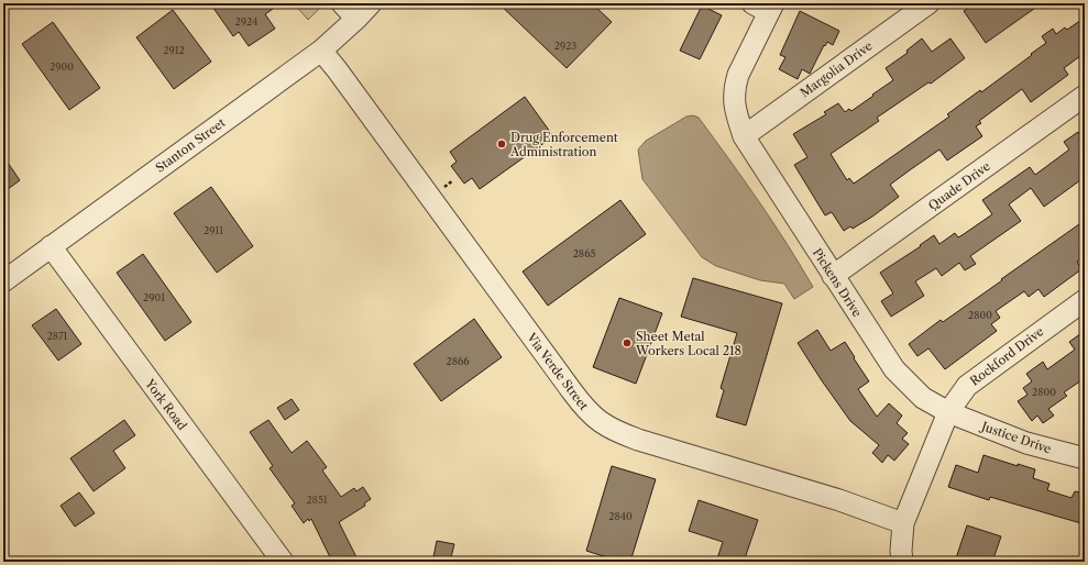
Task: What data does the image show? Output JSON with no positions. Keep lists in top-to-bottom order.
{
  "streets": {
    "street": [
      "Margolia Drive",
      "Stanton Street",
      "Quade Drive",
      "Pickens Drive",
      "Rockford Drive",
      "Via Verde Street",
      "York Road",
      "Justice Drive"
    ]
  },
  "crossings": [
    ["Margolia Drive", "Pickens Drive"],
    ["Stanton Street", "Via Verde Street"],
    ["Stanton Street", "York Road"],
    ["Quade Drive", "Pickens Drive"],
    ["Pickens Drive", "Rockford Drive"],
    ["Pickens Drive", "Justice Drive"],
    ["Rockford Drive", "Via Verde Street"],
    ["Rockford Drive", "Justice Drive"]
  ],
  "places": ["Drug Enforcement Administration", "Sheet Metal Workers Local 218"],
  "house_numbers": [
    "2924",
    "2923",
    "2912",
    "2900",
    "2911",
    "2865",
    "2901",
    "2800",
    "2871",
    "2866",
    "2800",
    "2851",
    "2840"
  ]
}
